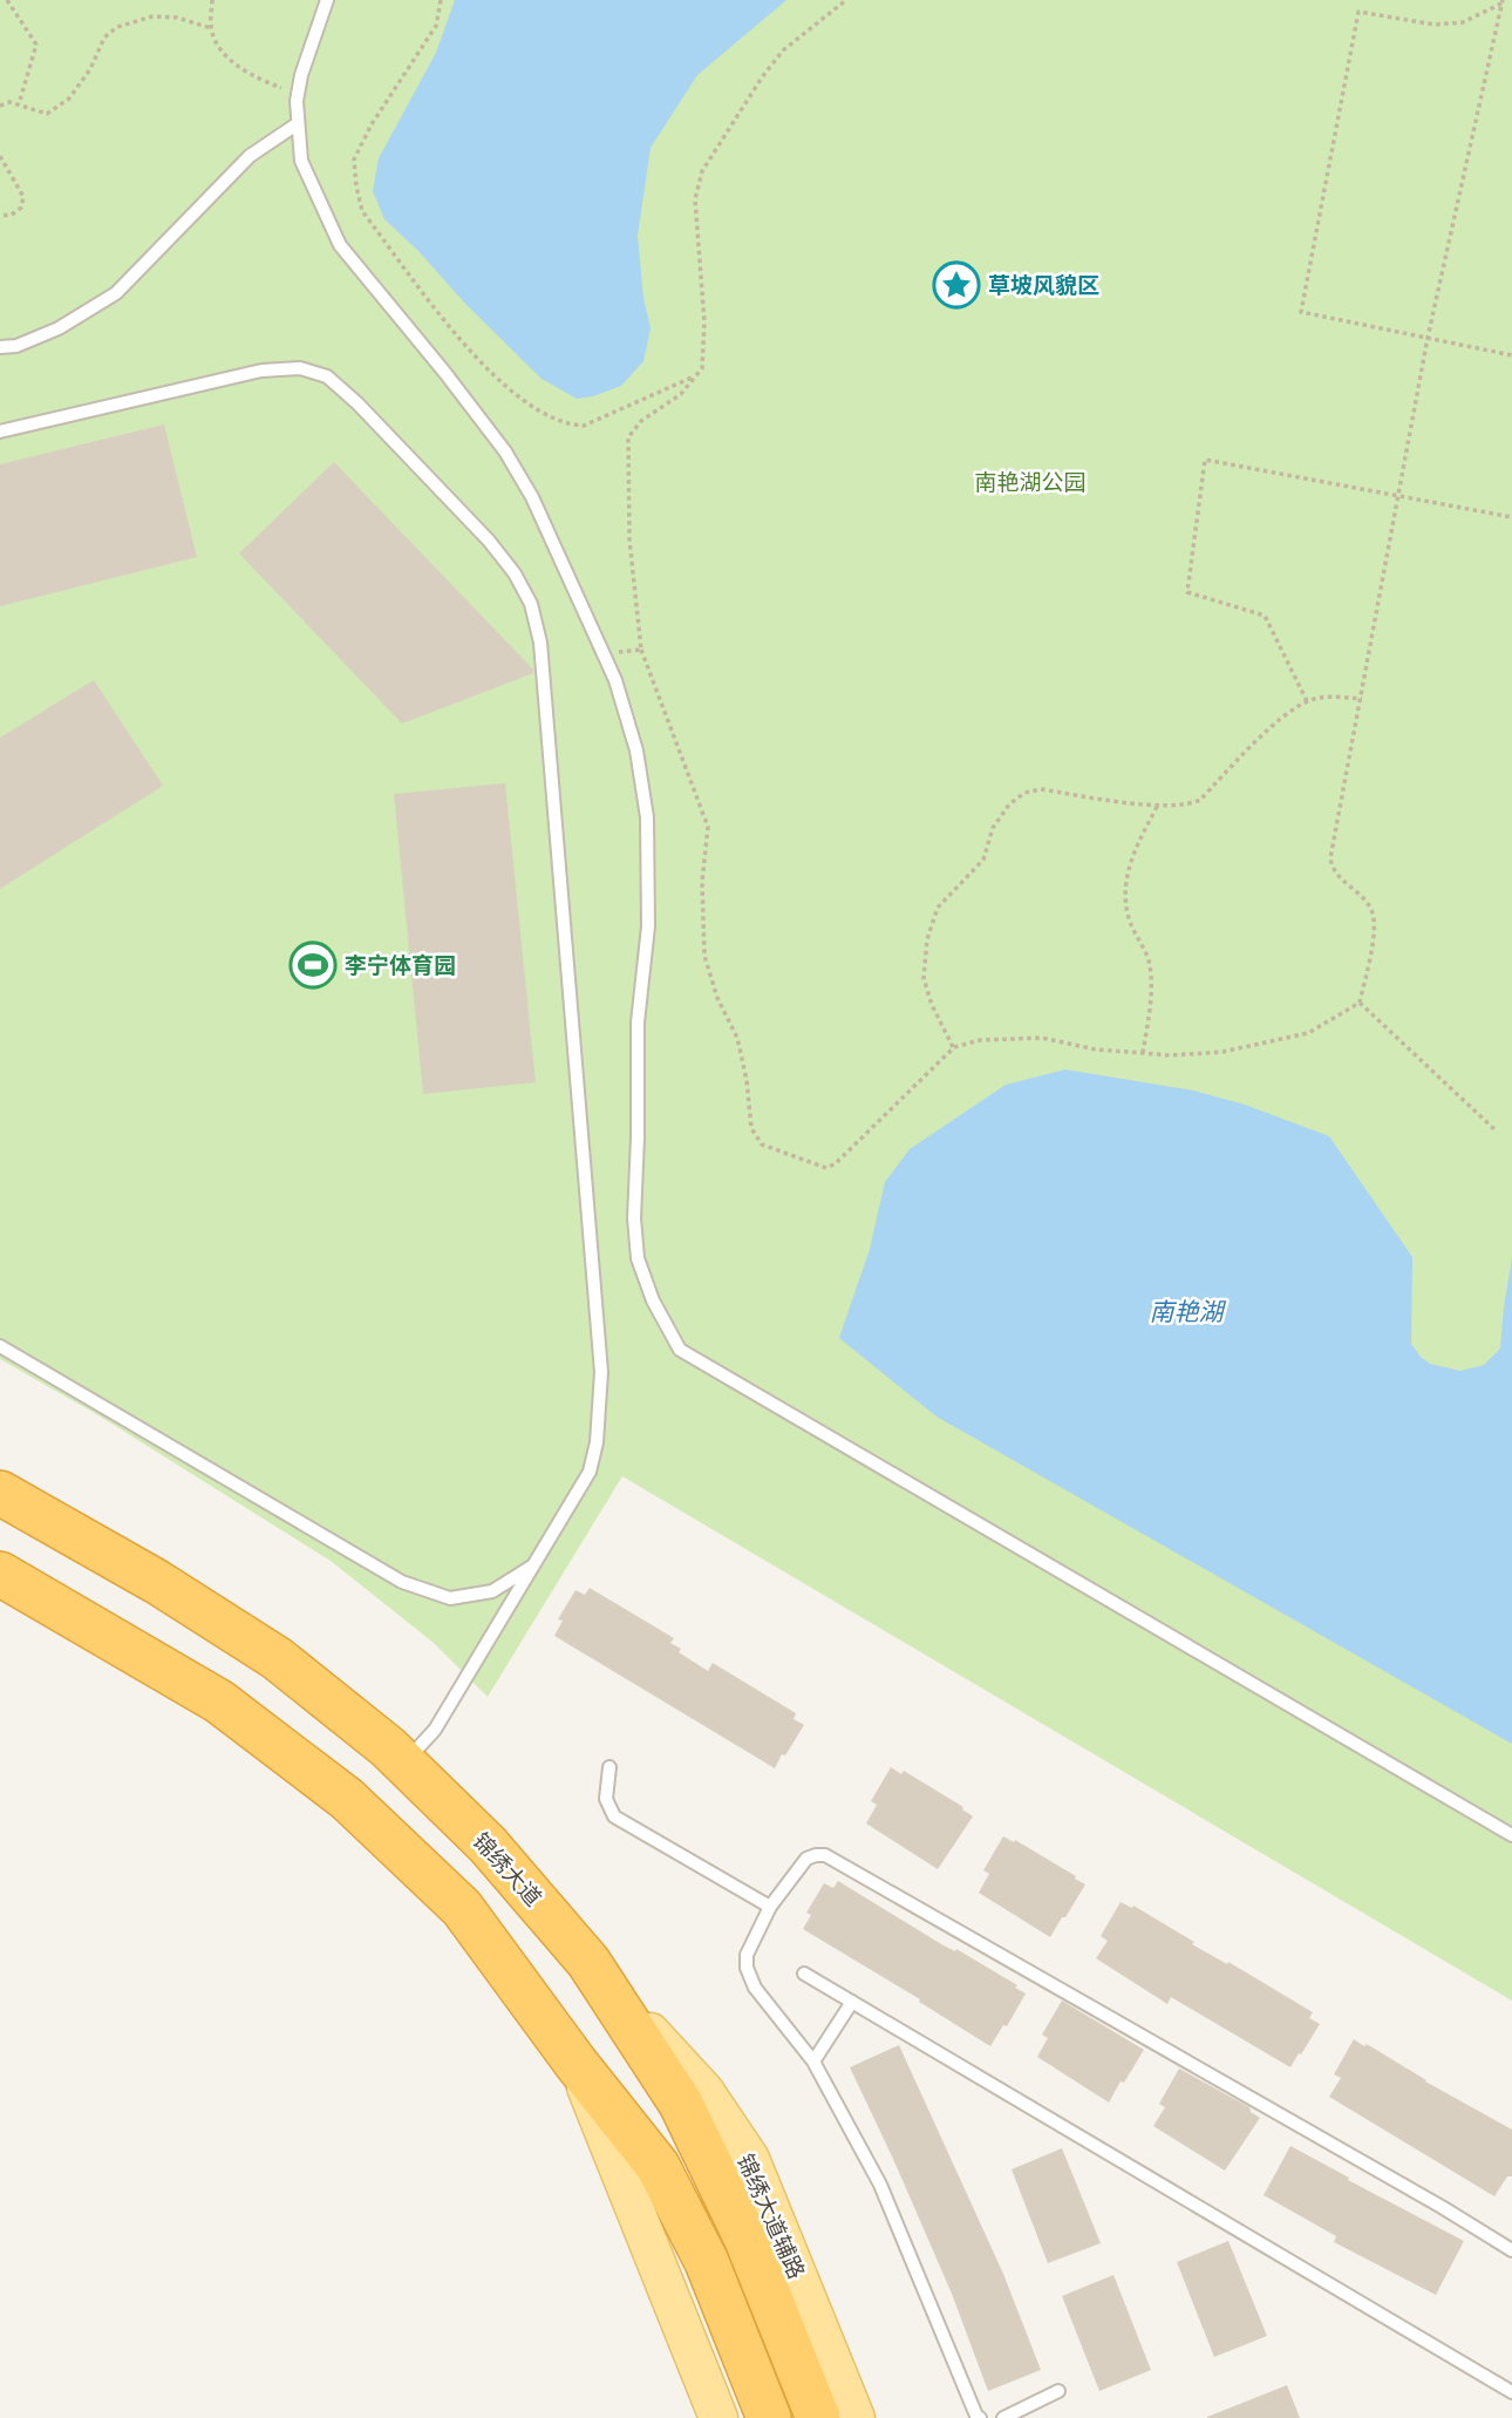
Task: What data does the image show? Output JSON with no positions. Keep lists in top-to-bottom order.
{
  "streets": {
    "highway": ["锦绣大道"],
    "main road": ["锦绣大道辅路"]
  },
  "crossings": [
    ["锦绣大道", "锦绣大道辅路"]
  ],
  "water": ["南艳湖"],
  "parks": ["南艳湖公园"],
  "places": {
    "place": ["草坡风貌区"],
    "sports": ["李宁体育园"]
  }
}
